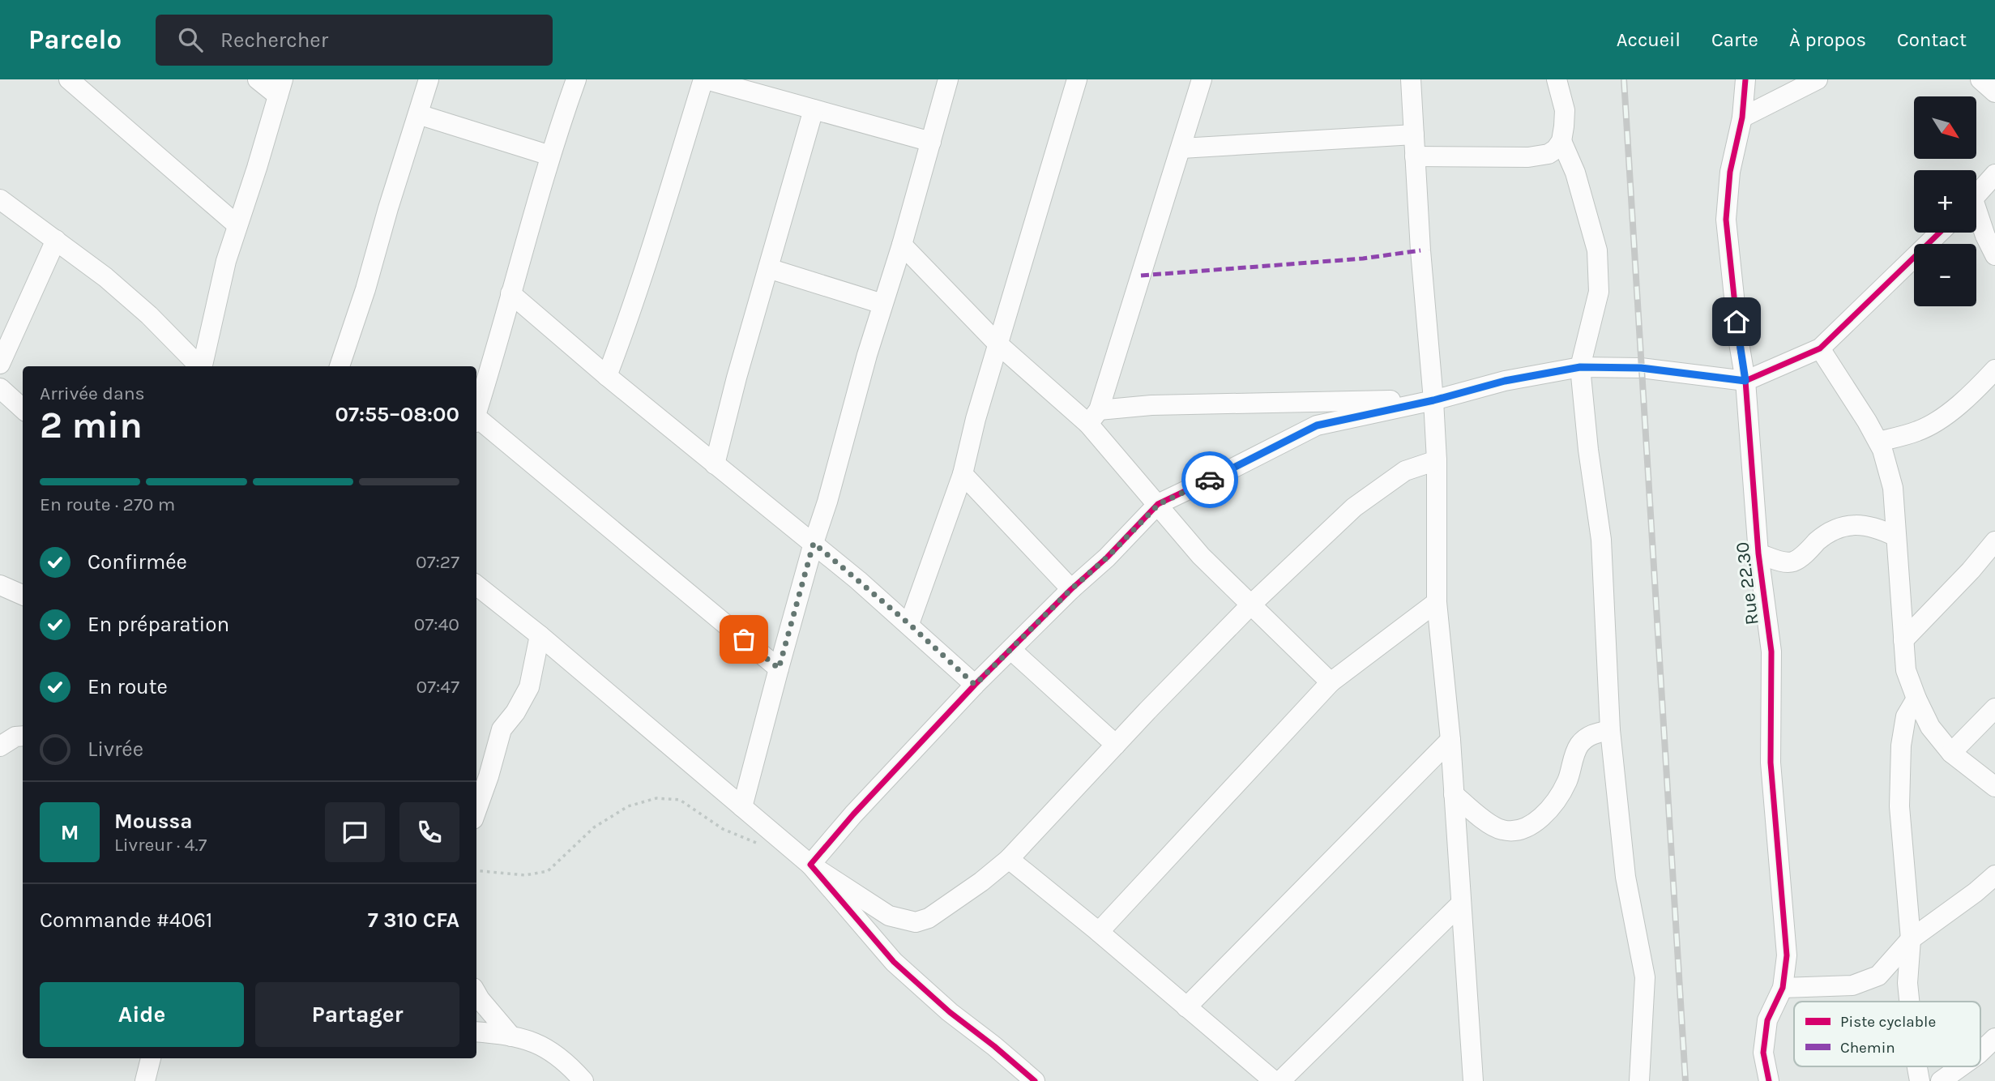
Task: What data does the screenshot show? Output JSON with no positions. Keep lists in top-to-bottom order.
{
  "streets": {
    "street": ["Rue 22.30"]
  },
  "legend": ["Piste cyclable", "Chemin"],
  "north": "bottom right",
  "page": {
    "header": "Parcelo",
    "search": "Rechercher",
    "nav": [
      "Accueil",
      "Carte",
      "À propos",
      "Contact"
    ],
    "map_buttons": ["+", "−"],
    "heading": ["2 min", "Arrivée dans", "07:55–08:00"],
    "panel": [
      "Moussa",
      "Livreur · 4.7",
      "Commande #4061",
      "7 310 CFA"
    ],
    "bar": "En route · 270 m",
    "list": [
      ["Confirmée", "07:27"],
      ["En préparation", "07:40"],
      ["En route", "07:47"],
      "Livrée"
    ],
    "round": "M",
    "buttons": ["Aide", "Partager"]
  }
}
